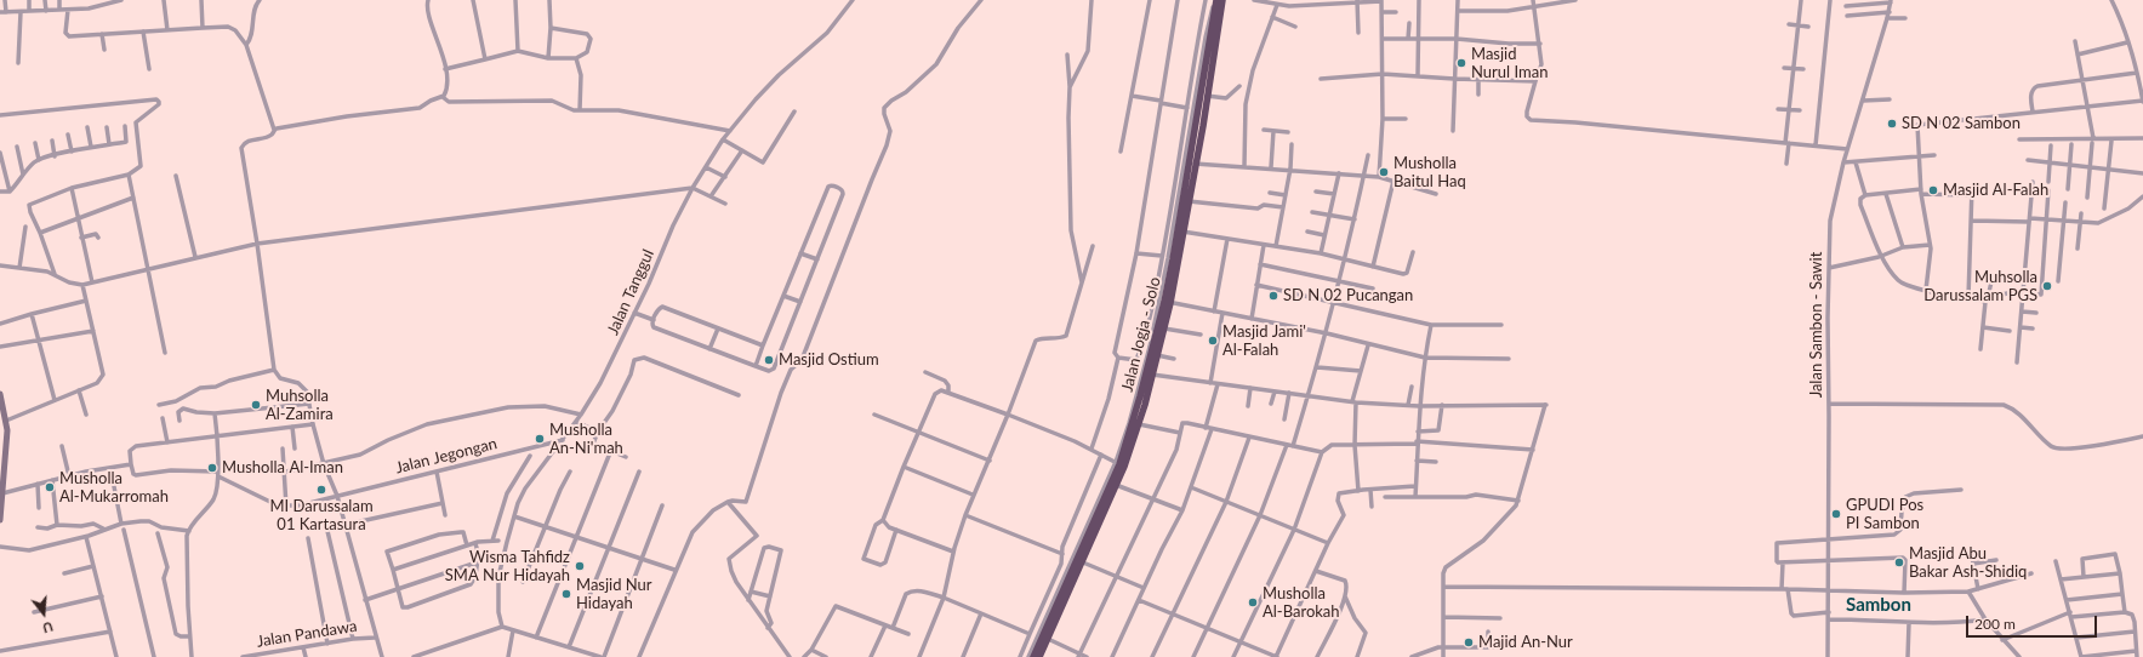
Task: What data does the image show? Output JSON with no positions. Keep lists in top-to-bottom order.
{
  "streets": {
    "highway": ["Jalan Jogja - Solo"],
    "street": [
      "Jalan Tanggul",
      "Jalan Sambon - Sawit",
      "Jalan Jegongan",
      "Jalan Pandawa"
    ]
  },
  "crossings": [
    ["Jalan Tanggul", "Jalan Jegongan"],
    ["Jalan Jegongan", "Jalan Pandawa"]
  ],
  "districts": ["Sambon"],
  "places": [
    "Masjid Nurul Iman",
    "SD N 02 Sambon",
    "Musholla Baitul Haq",
    "Masjid Al-Falah",
    "Muhsolla Darussalam PGS",
    "SD N 02 Pucangan",
    "Masjid Jami' Al-Falah",
    "Masjid Ostium",
    "Muhsolla Al-Zamira",
    "Musholla An-Ni'mah",
    "Musholla Al-Iman",
    "Musholla Al-Mukarromah",
    "MI Darussalam 01 Kartasura",
    "GPUDI Pos PI Sambon",
    "Masjid Abu Bakar Ash-Shidiq",
    "Wisma Tahfidz SMA Nur Hidayah",
    "Masjid Nur Hidayah",
    "Musholla Al-Barokah",
    "Majid An-Nur"
  ],
  "scale_bar": "200 m",
  "north": "bottom"
}
